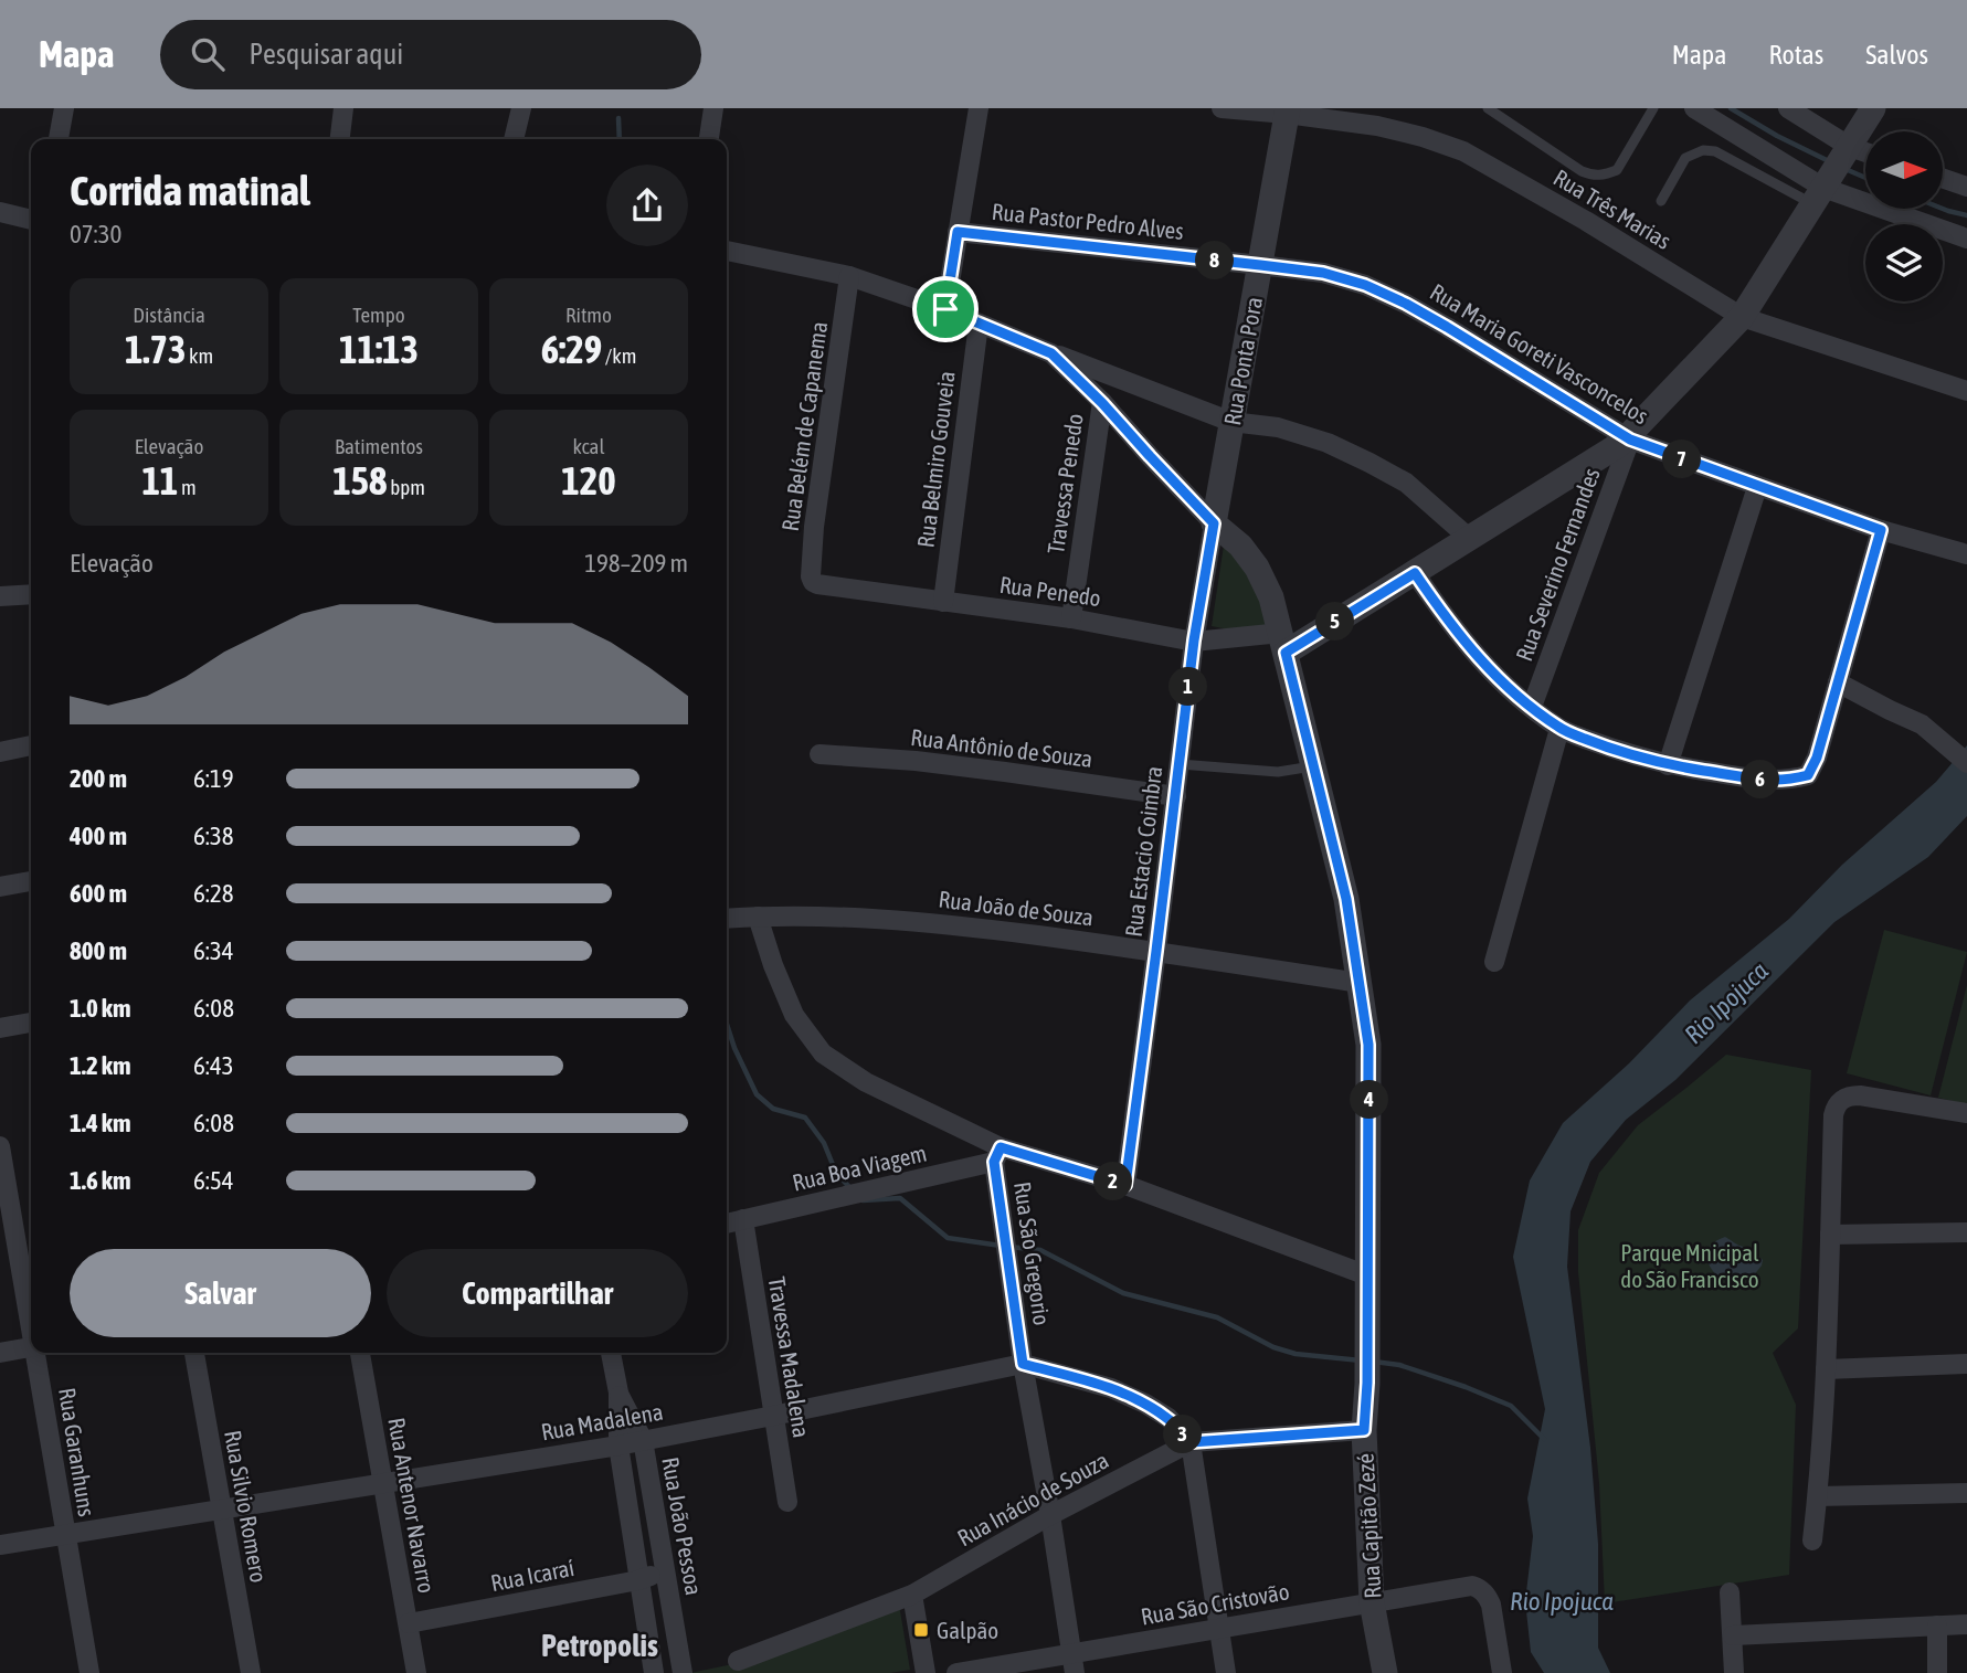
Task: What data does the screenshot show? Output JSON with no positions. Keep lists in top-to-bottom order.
{
  "streets": {
    "street": [
      "Rua Três Marias",
      "Rua Pastor Pedro Alves",
      "Rua Maria Goreti Vasconcelos",
      "Rua Ponta Pora",
      "Rua Belém de Capanema",
      "Rua Belmiro Gouveia",
      "Travessa Penedo",
      "Rua Severino Fernandes",
      "Rua Penedo",
      "Rua Antônio de Souza",
      "Rua Estacio Coimbra",
      "Rua João de Souza",
      "Rua Boa Viagem",
      "Rua São Gregorio",
      "Travessa Madalena",
      "Rua Madalena",
      "Rua Garanhuns",
      "Rua Inácio de Souza",
      "Rua Antenor Navarro",
      "Rua Silvio Romero",
      "Rua João Pessoa",
      "Rua Capitão Zezé",
      "Rua Icaraí",
      "Rua São Cristovão"
    ]
  },
  "crossings": [
    ["Rua Três Marias", "Rua Ponta Pora"],
    ["Rua Pastor Pedro Alves", "Rua Maria Goreti Vasconcelos"],
    ["Rua Pastor Pedro Alves", "Rua Ponta Pora"],
    ["Rua Maria Goreti Vasconcelos", "Rua Ponta Pora"],
    ["Rua Maria Goreti Vasconcelos", "Rua Severino Fernandes"],
    ["Rua Ponta Pora", "Rua Estacio Coimbra"],
    ["Rua Ponta Pora", "Rua Capitão Zezé"],
    ["Rua Belém de Capanema", "Rua Penedo"],
    ["Rua Belmiro Gouveia", "Rua Penedo"],
    ["Travessa Penedo", "Rua Penedo"],
    ["Rua Penedo", "Rua Estacio Coimbra"],
    ["Rua Penedo", "Rua Capitão Zezé"],
    ["Rua Antônio de Souza", "Rua Estacio Coimbra"],
    ["Rua Estacio Coimbra", "Rua João de Souza"],
    ["Rua Estacio Coimbra", "Rua Capitão Zezé"],
    ["Rua João de Souza", "Rua Capitão Zezé"],
    ["Rua Boa Viagem", "Rua São Gregorio"],
    ["Rua Boa Viagem", "Travessa Madalena"],
    ["Rua São Gregorio", "Rua Madalena"],
    ["Rua São Gregorio", "Rua Inácio de Souza"],
    ["Rua São Gregorio", "Rua São Cristovão"],
    ["Travessa Madalena", "Rua Madalena"],
    ["Rua Madalena", "Rua Garanhuns"],
    ["Rua Madalena", "Rua Inácio de Souza"],
    ["Rua Madalena", "Rua Antenor Navarro"],
    ["Rua Madalena", "Rua Silvio Romero"],
    ["Rua Madalena", "Rua João Pessoa"],
    ["Rua Inácio de Souza", "Rua Capitão Zezé"],
    ["Rua Antenor Navarro", "Rua Icaraí"],
    ["Rua João Pessoa", "Rua Icaraí"],
    ["Rua Capitão Zezé", "Rua São Cristovão"]
  ],
  "districts": ["Petropolis"],
  "water": ["Rio Ipojuca"],
  "parks": ["Parque Mnicipal do São Francisco"],
  "places": {
    "transit": ["Galpão"]
  },
  "north": "right",
  "page": {
    "header": "Mapa",
    "search": "Pesquisar aqui",
    "nav": ["Mapa", "Rotas", "Salvos"],
    "heading": ["Corrida matinal", "07:30"],
    "pins": [
      "8",
      "7",
      "5",
      "1",
      "6",
      "4",
      "2",
      "3"
    ],
    "stats": [
      ["Distância", "1.73 km"],
      ["Tempo", "11:13"],
      ["Ritmo", "6:29 /km"],
      ["Elevação", "11 m"],
      ["Batimentos", "158 bpm"],
      ["kcal", "120"]
    ],
    "chart": ["Elevação", "198–209 m"],
    "list": [
      {
        "name": "200 m",
        "note": "6:19"
      },
      {
        "name": "400 m",
        "note": "6:38"
      },
      {
        "name": "600 m",
        "note": "6:28"
      },
      {
        "name": "800 m",
        "note": "6:34"
      },
      {
        "name": "1.0 km",
        "note": "6:08"
      },
      {
        "name": "1.2 km",
        "note": "6:43"
      },
      {
        "name": "1.4 km",
        "note": "6:08"
      },
      {
        "name": "1.6 km",
        "note": "6:54"
      }
    ],
    "buttons": ["Salvar", "Compartilhar"]
  }
}
